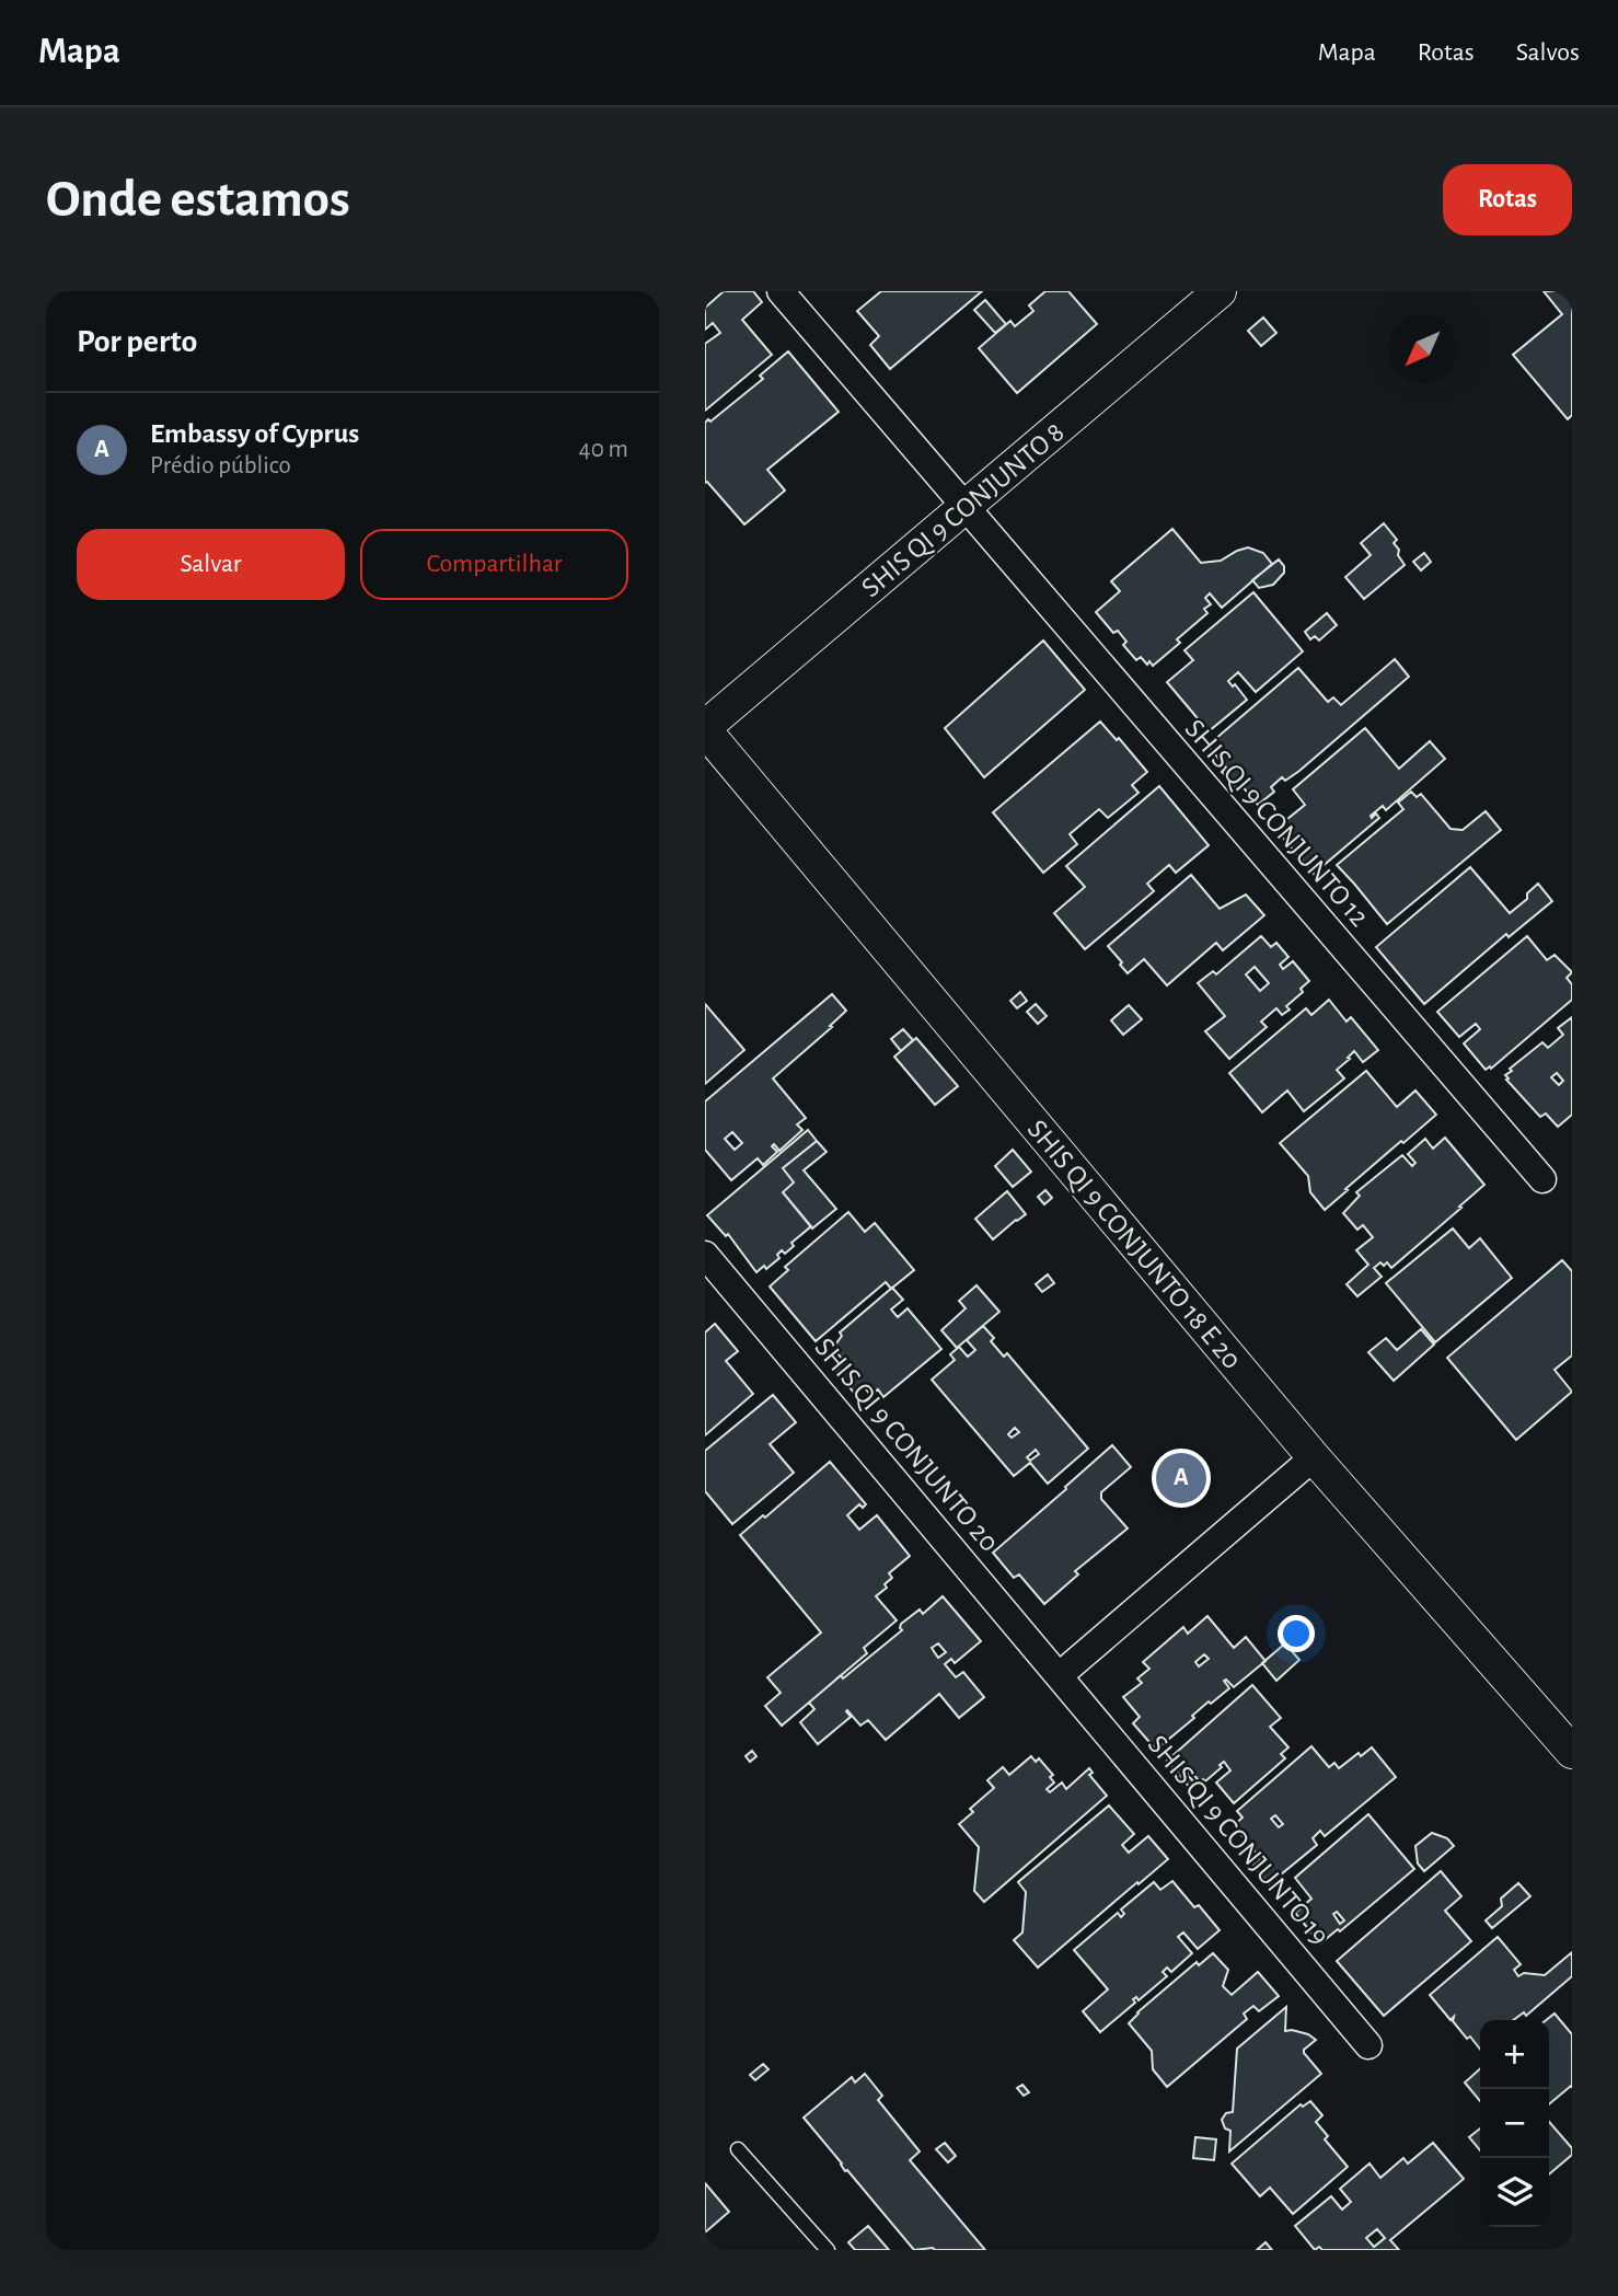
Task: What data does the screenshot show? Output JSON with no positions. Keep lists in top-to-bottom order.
{
  "streets": {
    "street": [
      "SHIS QI 9 CONJUNTO 8",
      "SHIS QI 9 CONJUNTO 12",
      "SHIS QI 9 CONJUNTO 18 E 20",
      "SHIS QI 9 CONJUNTO 20",
      "SHIS QI 9 CONJUNTO 19"
    ]
  },
  "crossings": [
    ["SHIS QI 9 CONJUNTO 8", "SHIS QI 9 CONJUNTO 12"],
    ["SHIS QI 9 CONJUNTO 8", "SHIS QI 9 CONJUNTO 18 E 20"],
    ["SHIS QI 9 CONJUNTO 20", "SHIS QI 9 CONJUNTO 19"]
  ],
  "north": "bottom left",
  "page": {
    "header": "Mapa",
    "nav": ["Mapa", "Rotas", "Salvos"],
    "buttons": [
      "Rotas",
      ["Salvar", "Compartilhar"]
    ],
    "title": "Onde estamos",
    "heading": "Por perto",
    "list": [
      {
        "mark": "A",
        "name": "Embassy of Cyprus",
        "note": "Prédio público",
        "value": "40 m"
      }
    ],
    "pins": "A",
    "map_buttons": ["+", "−"]
  }
}
